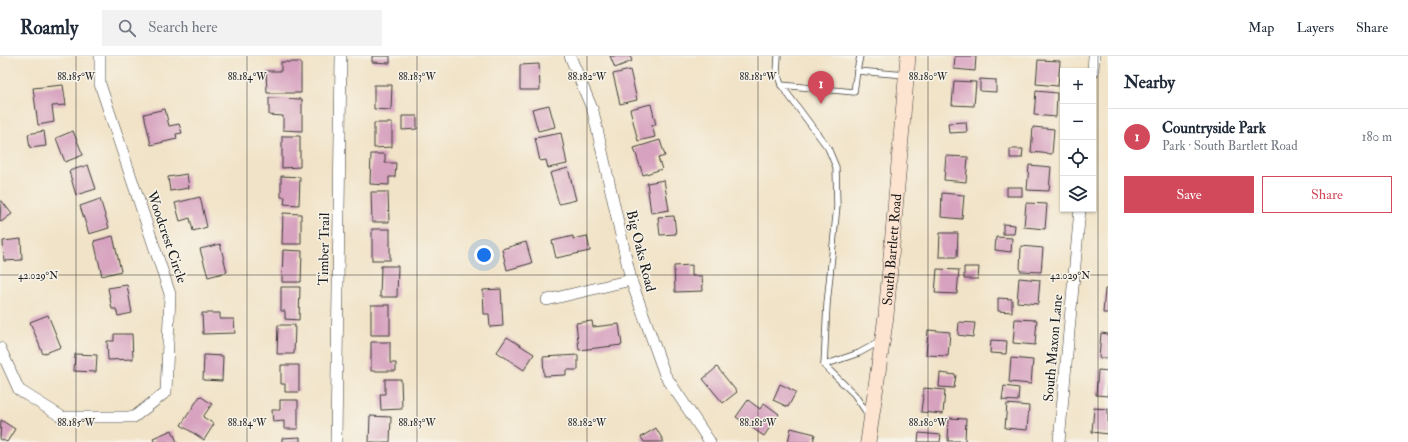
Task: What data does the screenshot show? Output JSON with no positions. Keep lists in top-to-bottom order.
{
  "streets": {
    "main road": ["South Bartlett Road"],
    "street": [
      "Woodcrest Circle",
      "Timber Trail",
      "Big Oaks Road",
      "South Maxon Lane"
    ]
  },
  "page": {
    "header": "Roamly",
    "search": "Search here",
    "nav": ["Map", "Layers", "Share"],
    "heading": "Nearby",
    "map_buttons": ["+", "−"],
    "pins": "1",
    "list": [
      {
        "mark": "1",
        "name": "Countryside Park",
        "note": "Park · South Bartlett Road",
        "value": "180 m"
      }
    ],
    "buttons": ["Save", "Share"]
  },
  "coordinates": [
    "88.185°W",
    "88.184°W",
    "88.183°W",
    "88.182°W",
    "88.181°W",
    "88.180°W",
    "42.029°N"
  ]
}
